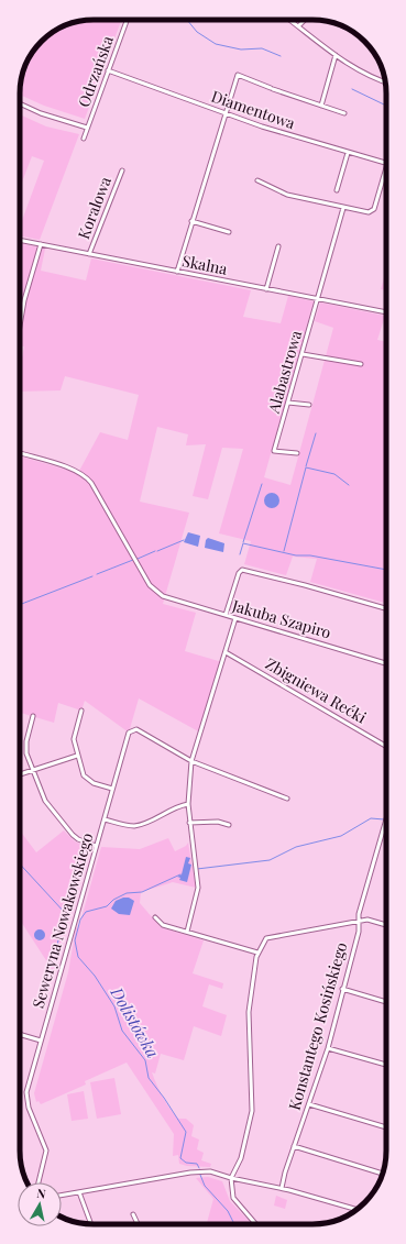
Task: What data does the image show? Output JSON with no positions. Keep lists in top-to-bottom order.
{
  "streets": {
    "street": [
      "Odrzańska",
      "Diamentowa",
      "Koralowa",
      "Skalna",
      "Alabastrowa",
      "Jakuba Szapiro",
      "Zbigniewa Rećki",
      "Seweryna Nowakowskiego",
      "Konstantego Kosińskiego"
    ]
  },
  "crossings": [
    ["Odrzańska", "Diamentowa"],
    ["Koralowa", "Skalna"],
    ["Skalna", "Alabastrowa"]
  ],
  "water": ["Dolistówka"],
  "north": "top"
}
